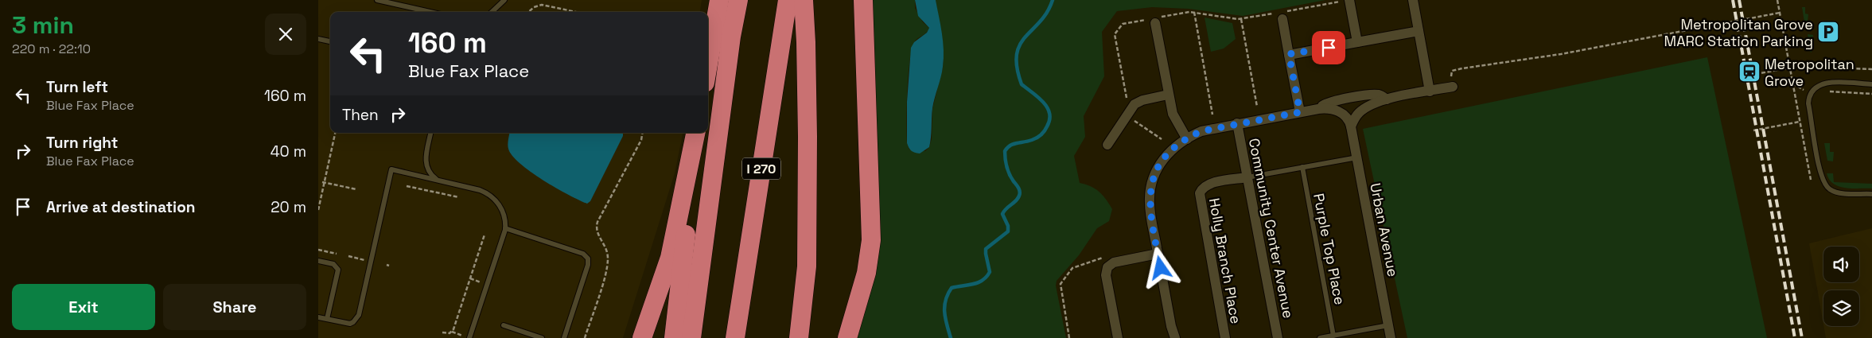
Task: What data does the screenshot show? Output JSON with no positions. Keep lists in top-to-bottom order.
{
  "streets": {
    "highway": ["I 270"],
    "street": ["Community Center Avenue", "Urban Avenue", "Holly Branch Place"],
    "lane": ["Purple Top Place"]
  },
  "crossings": [
    ["Community Center Avenue", "Holly Branch Place"]
  ],
  "places": {
    "parking": ["Metropolitan Grove MARC Station Parking"],
    "station": ["Metropolitan Grove"]
  },
  "page": {
    "heading": ["3 min", "220 m · 22:10"],
    "turn": ["160 m", "Blue Fax Place"],
    "list": [
      {
        "name": "Turn left",
        "note": "Blue Fax Place",
        "value": "160 m"
      },
      {
        "name": "Turn right",
        "note": "Blue Fax Place",
        "value": "40 m"
      },
      {
        "name": "Arrive at destination",
        "value": "20 m"
      }
    ],
    "then": "Then",
    "buttons": ["Exit", "Share"]
  }
}
